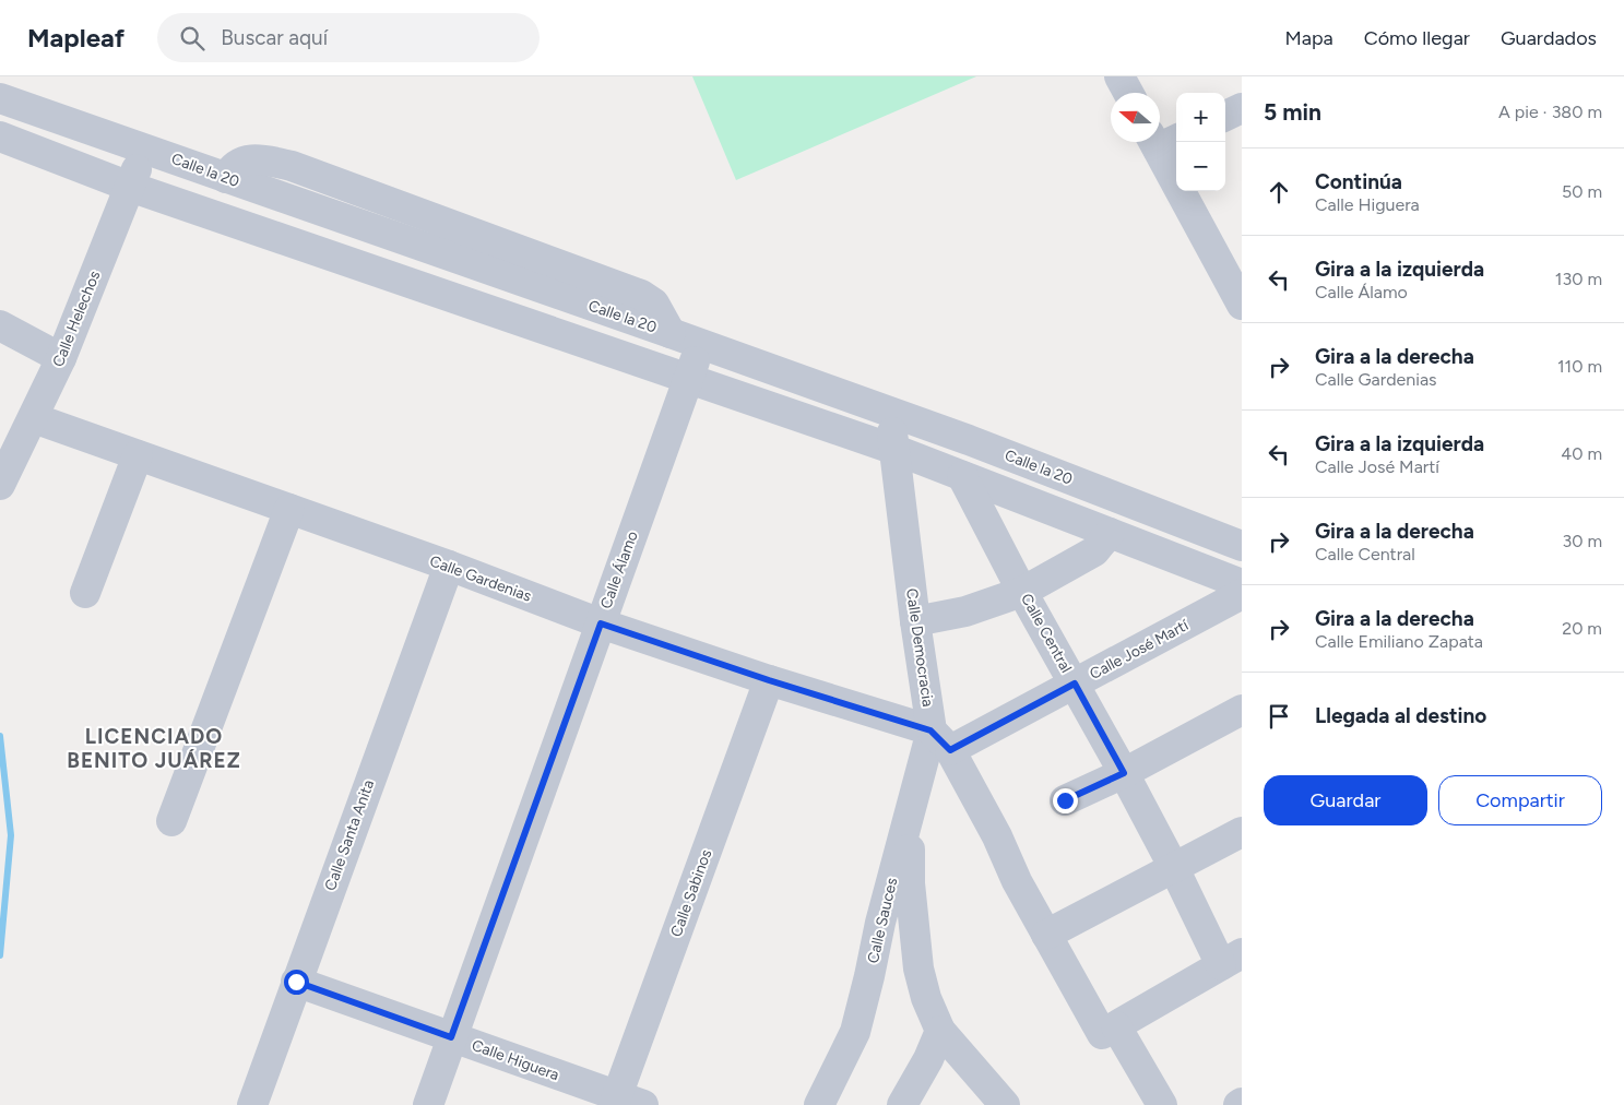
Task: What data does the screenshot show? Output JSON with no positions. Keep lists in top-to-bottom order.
{
  "streets": {
    "street": [
      "Calle la 20",
      "Calle Helechos",
      "Calle Álamo",
      "Calle Gardenias",
      "Calle Central",
      "Calle Democracia",
      "Calle José Martí",
      "Calle Santa Anita",
      "Calle Sabinos",
      "Calle Sauces",
      "Calle Higuera"
    ]
  },
  "crossings": [
    ["Calle la 20", "Calle Helechos"],
    ["Calle la 20", "Calle Álamo"],
    ["Calle la 20", "Calle Democracia"],
    ["Calle Helechos", "Calle Gardenias"],
    ["Calle Álamo", "Calle Gardenias"],
    ["Calle Álamo", "Calle Higuera"],
    ["Calle Gardenias", "Calle Democracia"],
    ["Calle Gardenias", "Calle José Martí"],
    ["Calle Gardenias", "Calle Santa Anita"],
    ["Calle Gardenias", "Calle Sabinos"],
    ["Calle Gardenias", "Calle Sauces"],
    ["Calle Central", "Calle José Martí"],
    ["Calle Democracia", "Calle José Martí"],
    ["Calle Democracia", "Calle Sauces"],
    ["Calle José Martí", "Calle Sauces"],
    ["Calle Santa Anita", "Calle Higuera"],
    ["Calle Sabinos", "Calle Higuera"]
  ],
  "districts": ["LICENCIADO BENITO JUÁREZ"],
  "north": "left",
  "page": {
    "header": "Mapleaf",
    "search": "Buscar aquí",
    "nav": ["Mapa", "Cómo llegar", "Guardados"],
    "heading": ["5 min", "A pie · 380 m"],
    "map_buttons": ["+", "−"],
    "list": [
      ["Continúa", "Calle Higuera", "50 m"],
      ["Gira a la izquierda", "Calle Álamo", "130 m"],
      ["Gira a la derecha", "Calle Gardenias", "110 m"],
      ["Gira a la izquierda", "Calle José Martí", "40 m"],
      ["Gira a la derecha", "Calle Central", "30 m"],
      ["Gira a la derecha", "Calle Emiliano Zapata", "20 m"],
      "Llegada al destino"
    ],
    "buttons": ["Guardar", "Compartir"]
  }
}
